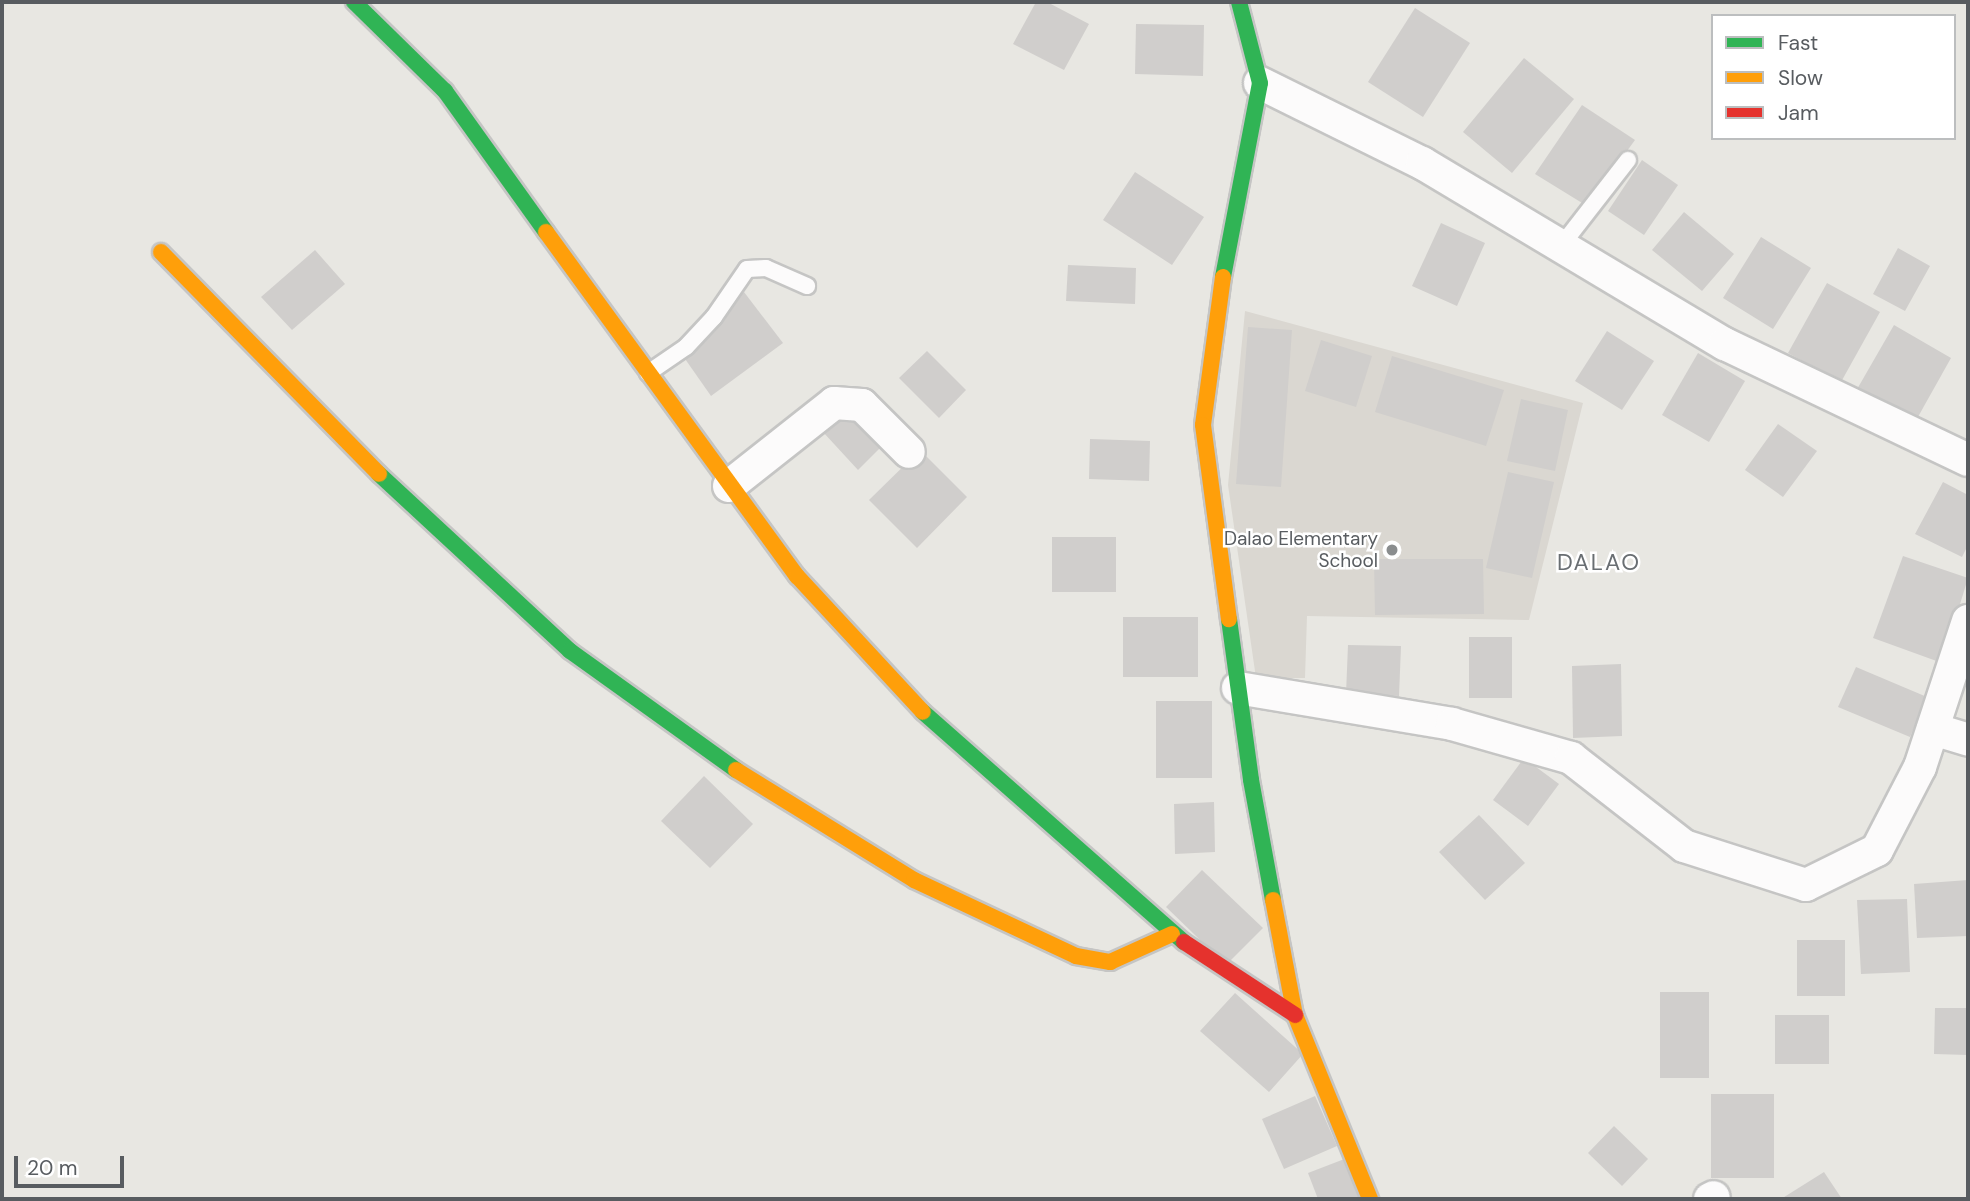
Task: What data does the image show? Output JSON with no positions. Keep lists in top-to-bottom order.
{
  "districts": ["DALAO"],
  "places": ["Dalao Elementary School"],
  "legend": ["Fast", "Slow", "Jam"],
  "scale_bar": "20 m"
}
